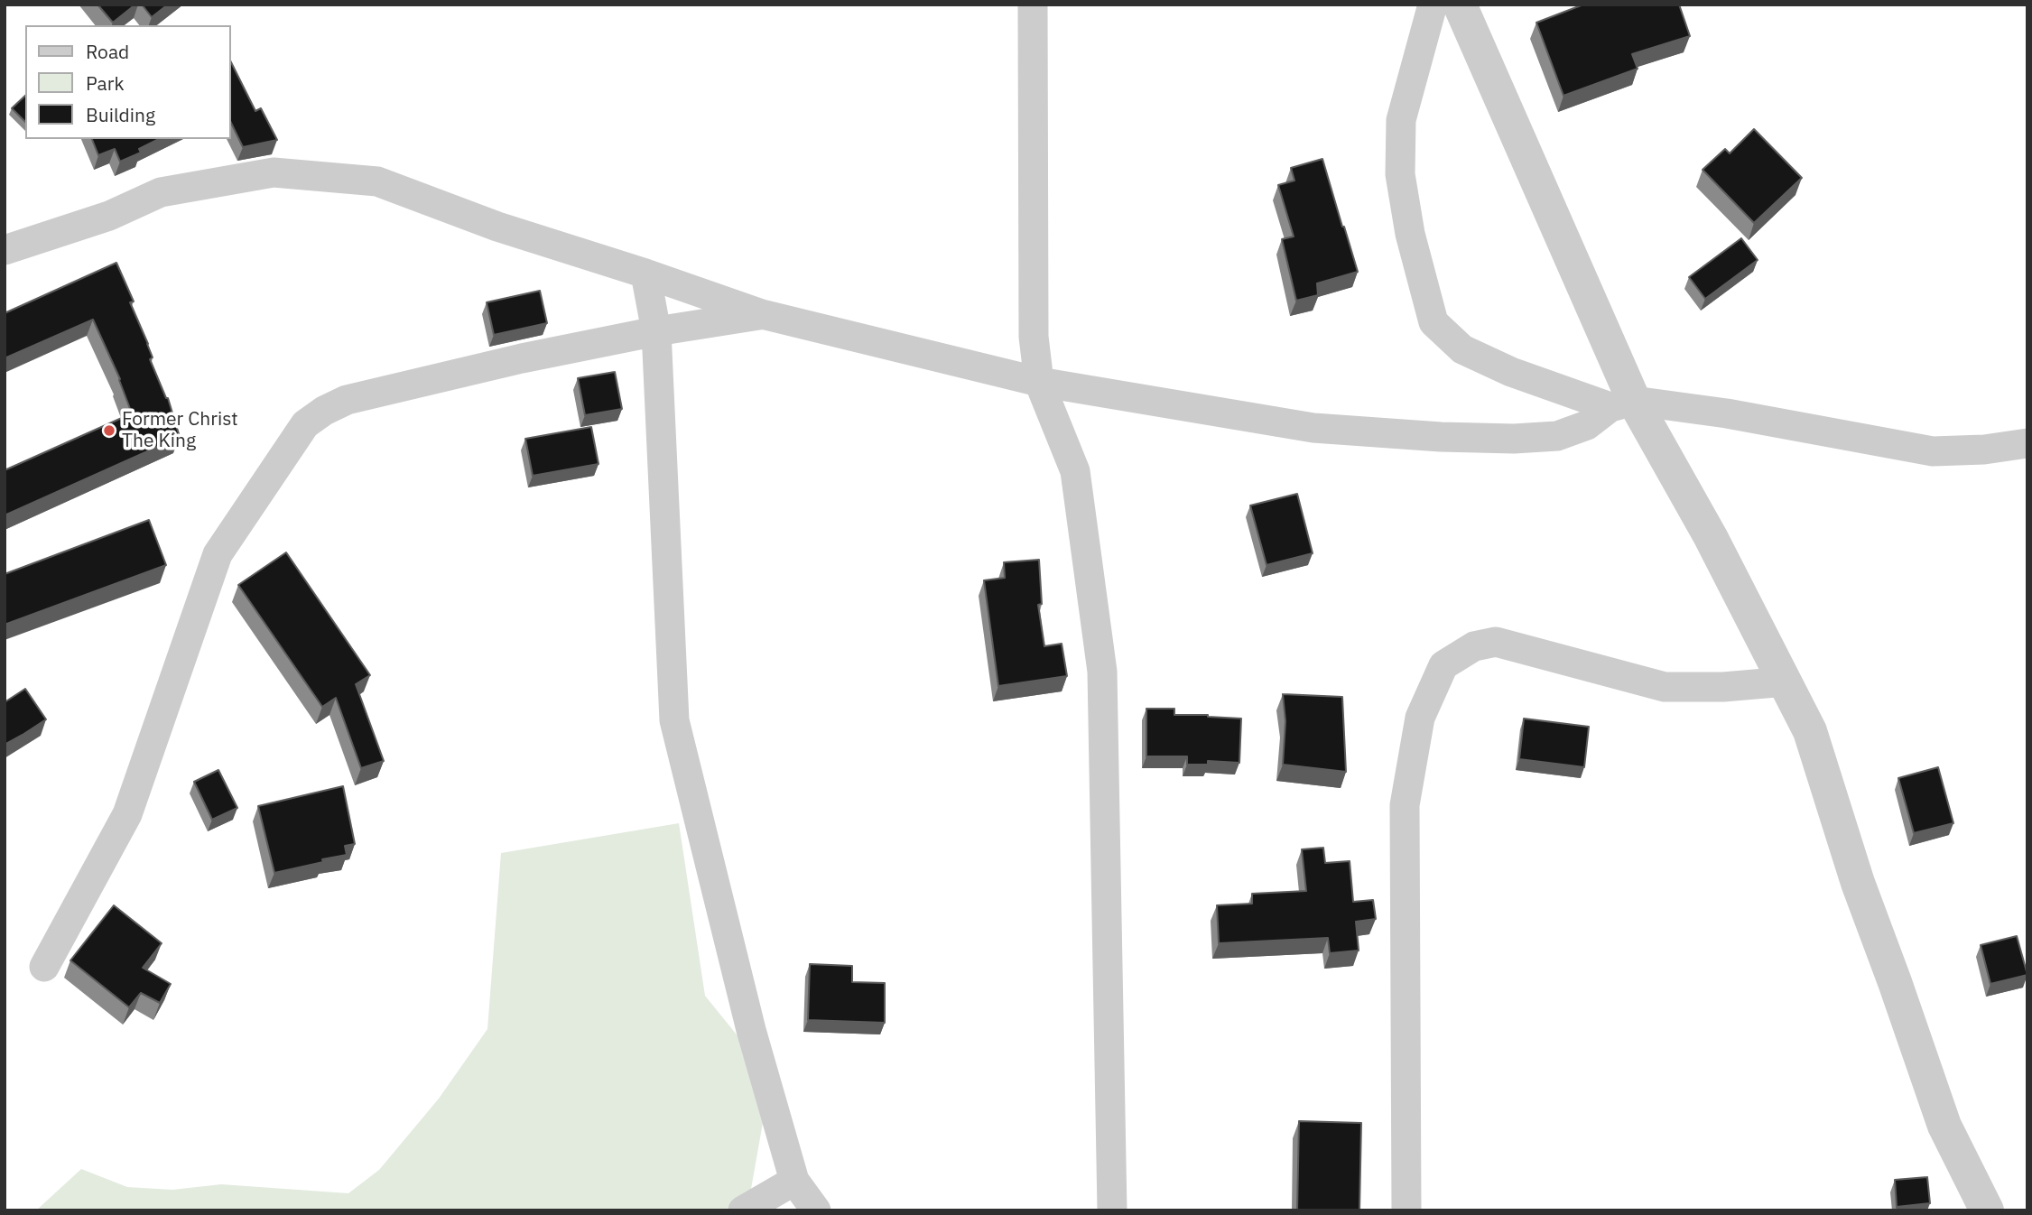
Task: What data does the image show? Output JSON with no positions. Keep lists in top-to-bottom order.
{
  "places": ["Former Christ The King"],
  "legend": ["Road", "Park", "Building"]
}
